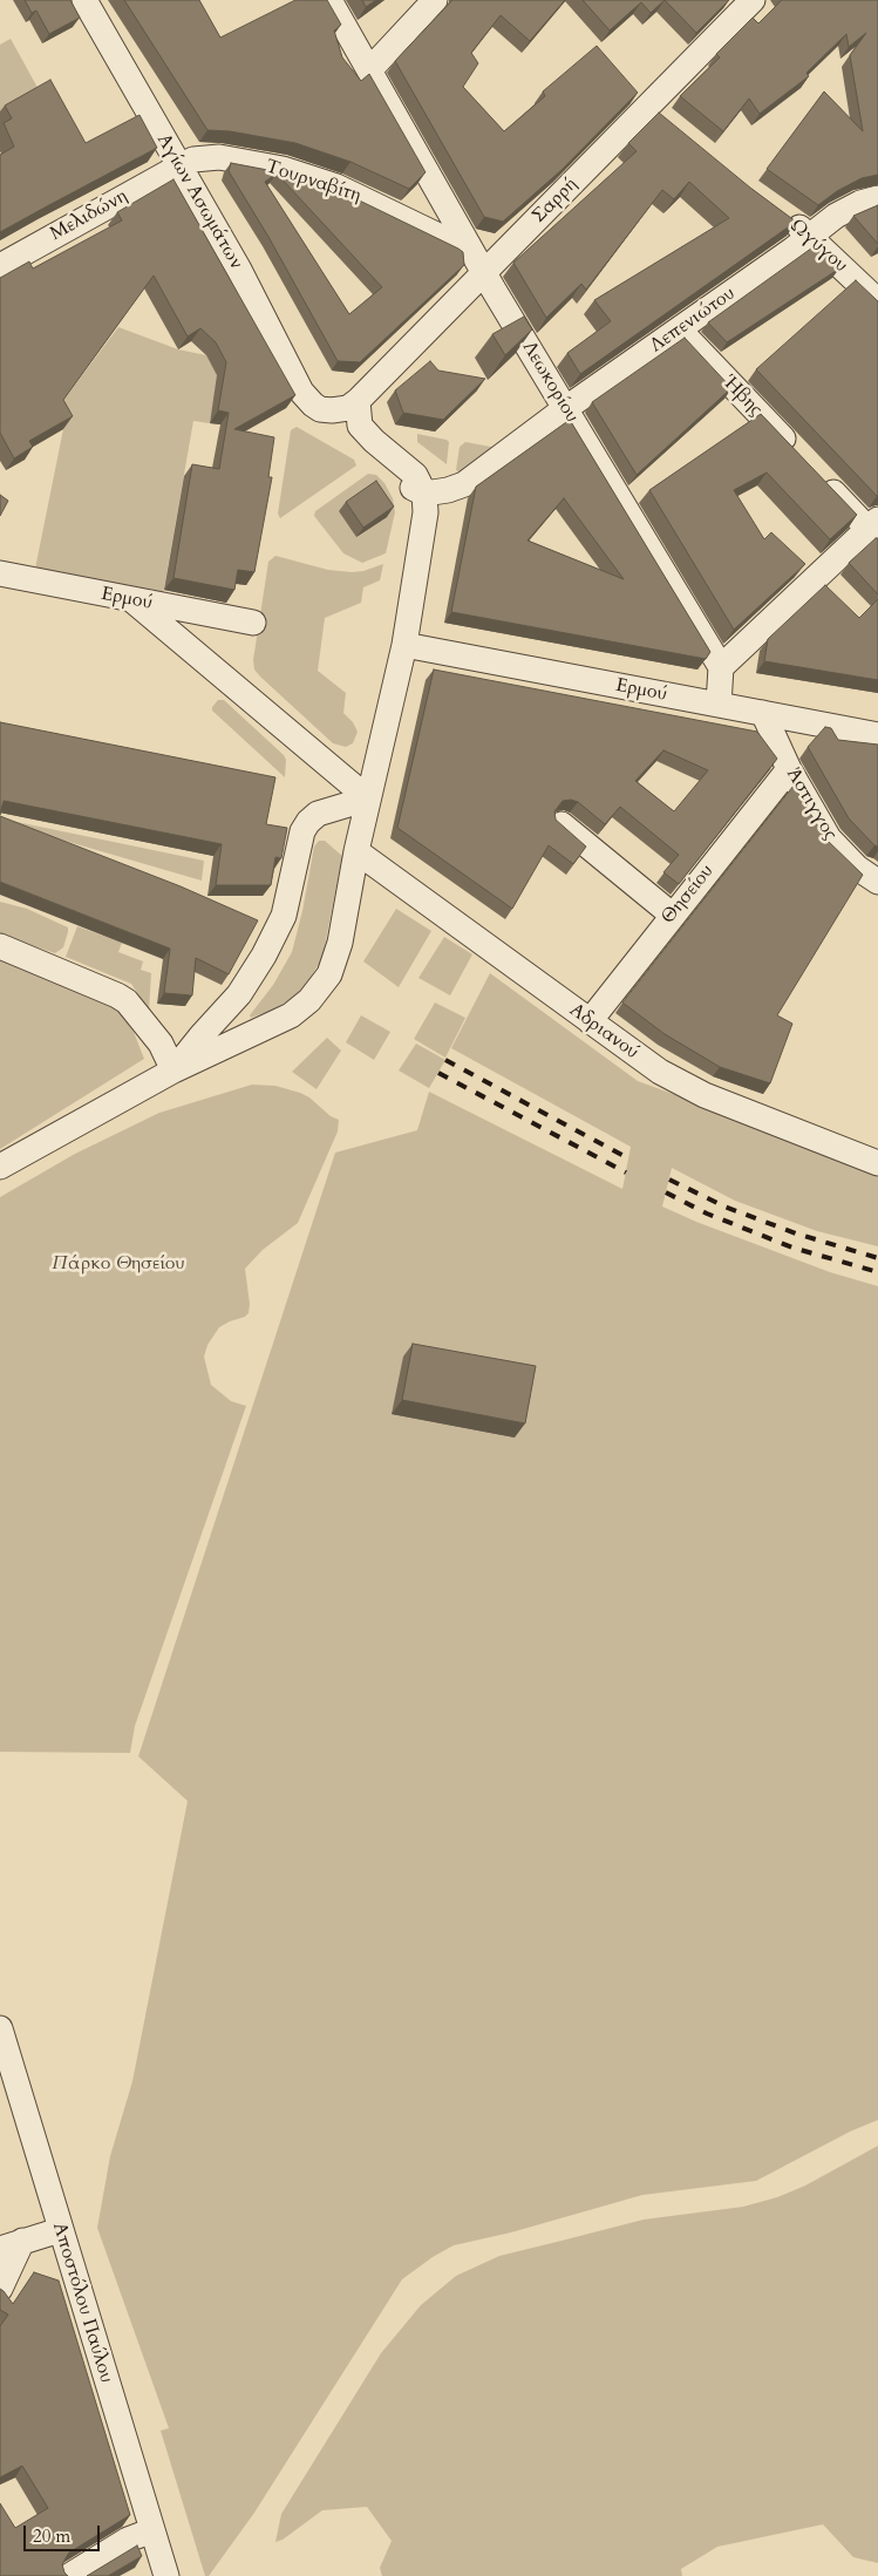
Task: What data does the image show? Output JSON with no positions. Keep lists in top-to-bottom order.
{
  "streets": {
    "street": [
      "Τουρναβίτη",
      "Σαρρή",
      "Αγίων Ασωμάτων",
      "Μελιδώνη",
      "Ωγύγου",
      "Λεπενιώτου",
      "Λεωκορίου",
      "Ήβης",
      "Ερμού",
      "Άστιγγος",
      "Θησείου",
      "Αδριανού",
      "Αποστόλου Παύλου"
    ]
  },
  "crossings": [
    ["Τουρναβίτη", "Σαρρή"],
    ["Τουρναβίτη", "Αγίων Ασωμάτων"],
    ["Τουρναβίτη", "Μελιδώνη"],
    ["Τουρναβίτη", "Λεωκορίου"],
    ["Σαρρή", "Λεωκορίου"],
    ["Αγίων Ασωμάτων", "Μελιδώνη"],
    ["Αγίων Ασωμάτων", "Λεπενιώτου"],
    ["Ωγύγου", "Λεπενιώτου"],
    ["Λεπενιώτου", "Λεωκορίου"],
    ["Λεπενιώτου", "Ήβης"],
    ["Ερμού", "Άστιγγος"],
    ["Άστιγγος", "Θησείου"],
    ["Θησείου", "Αδριανού"]
  ],
  "parks": ["Πάρκο Θησείου"],
  "scale_bar": "20 m"
}
